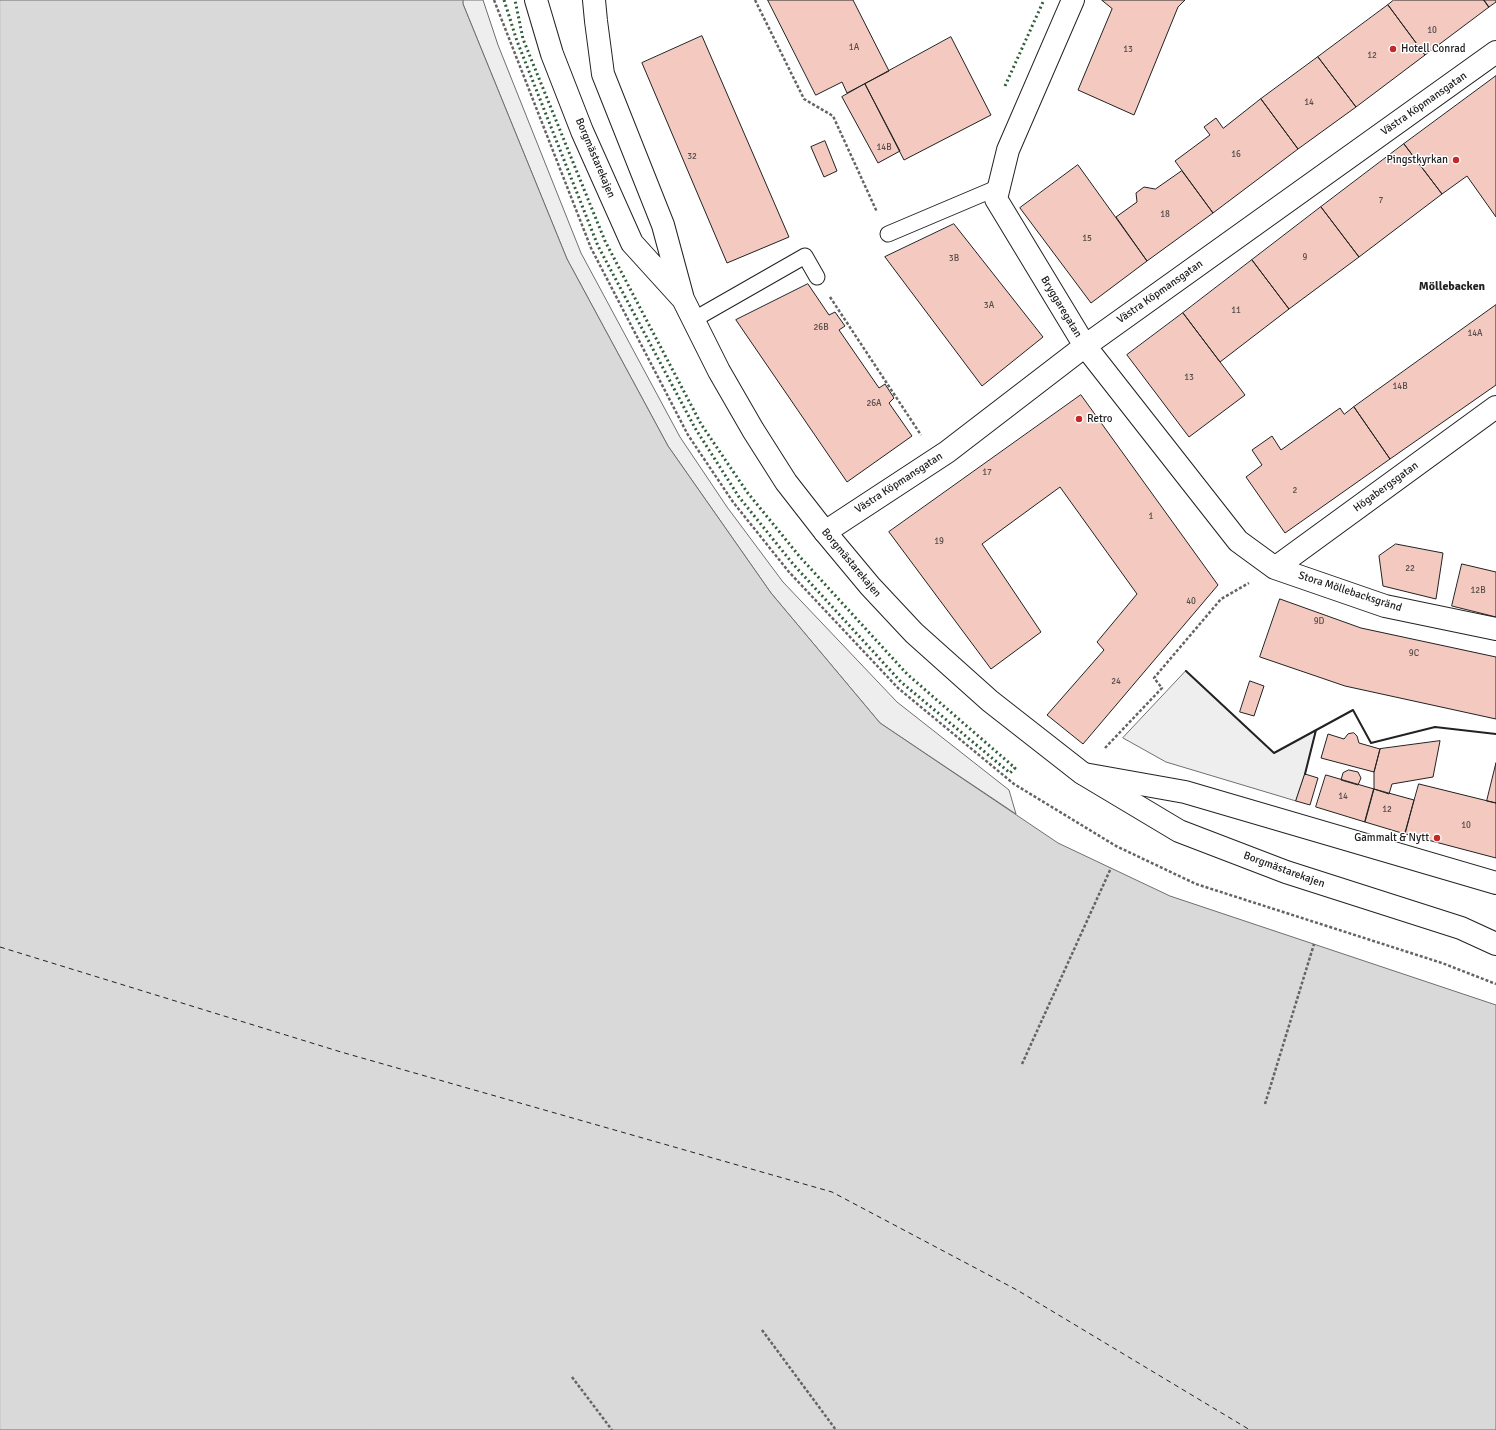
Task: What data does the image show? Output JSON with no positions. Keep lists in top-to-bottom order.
{
  "streets": {
    "street": [
      "Västra Köpmansgatan",
      "Borgmästarekajen",
      "Bryggaregatan",
      "Högabergsgatan",
      "Stora Möllebacksgränd"
    ]
  },
  "crossings": [
    ["Västra Köpmansgatan", "Borgmästarekajen"],
    ["Västra Köpmansgatan", "Bryggaregatan"],
    ["Bryggaregatan", "Högabergsgatan"],
    ["Bryggaregatan", "Stora Möllebacksgränd"],
    ["Högabergsgatan", "Stora Möllebacksgränd"]
  ],
  "districts": ["Möllebacken"],
  "places": [
    "Hotell Conrad",
    "Pingstkyrkan",
    "Retro",
    "Gammalt & Nytt"
  ],
  "house_numbers": [
    "10",
    "1A",
    "13",
    "12",
    "14",
    "14B",
    "16",
    "32",
    "7",
    "18",
    "15",
    "9",
    "3B",
    "3A",
    "11",
    "26B",
    "14A",
    "13",
    "14B",
    "26A",
    "17",
    "2",
    "1",
    "19",
    "22",
    "12B",
    "40",
    "9D",
    "9C",
    "24",
    "14",
    "12",
    "10"
  ]
}
